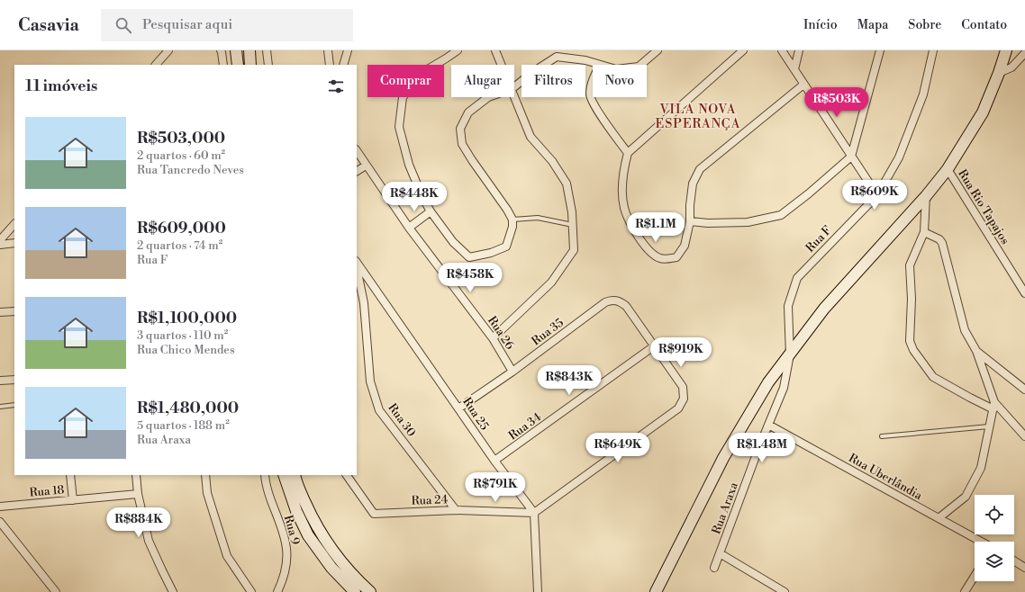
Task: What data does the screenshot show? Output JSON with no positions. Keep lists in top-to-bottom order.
{
  "streets": {
    "street": [
      "Rua Rio Tapajos",
      "Rua F",
      "Rua 35",
      "Rua 26",
      "Rua 25",
      "Rua 30",
      "Rua 34",
      "Rua Uberlândia",
      "Rua 18",
      "Rua 24",
      "Rua Araxa",
      "Rua 9"
    ]
  },
  "crossings": [
    ["Rua F", "Rua Araxa"],
    ["Rua 35", "Rua 26"],
    ["Rua 35", "Rua 25"],
    ["Rua 35", "Rua 34"],
    ["Rua 25", "Rua 34"],
    ["Rua 25", "Rua 24"],
    ["Rua 30", "Rua 24"],
    ["Rua Uberlândia", "Rua Araxa"]
  ],
  "districts": ["VILA NOVA ESPERANÇA"],
  "page": {
    "header": "Casavia",
    "search": "Pesquisar aqui",
    "nav": [
      "Início",
      "Mapa",
      "Sobre",
      "Contato"
    ],
    "chip": [
      "Comprar",
      "Alugar",
      "Filtros",
      "Novo"
    ],
    "heading": "11 imóveis",
    "price": [
      "R$503K",
      "R$609K",
      "R$448K",
      "R$1.1M",
      "R$458K",
      "R$919K",
      "R$843K",
      "R$649K",
      "R$1.48M",
      "R$791K",
      "R$884K"
    ],
    "list": [
      {
        "name": "R$503,000",
        "note": "2 quartos · 60 m² · Rua Tancredo Neves"
      },
      {
        "name": "R$609,000",
        "note": "2 quartos · 74 m² · Rua F"
      },
      {
        "name": "R$1,100,000",
        "note": "3 quartos · 110 m² · Rua Chico Mendes"
      },
      {
        "name": "R$1,480,000",
        "note": "5 quartos · 188 m² · Rua Araxa"
      }
    ]
  }
}
